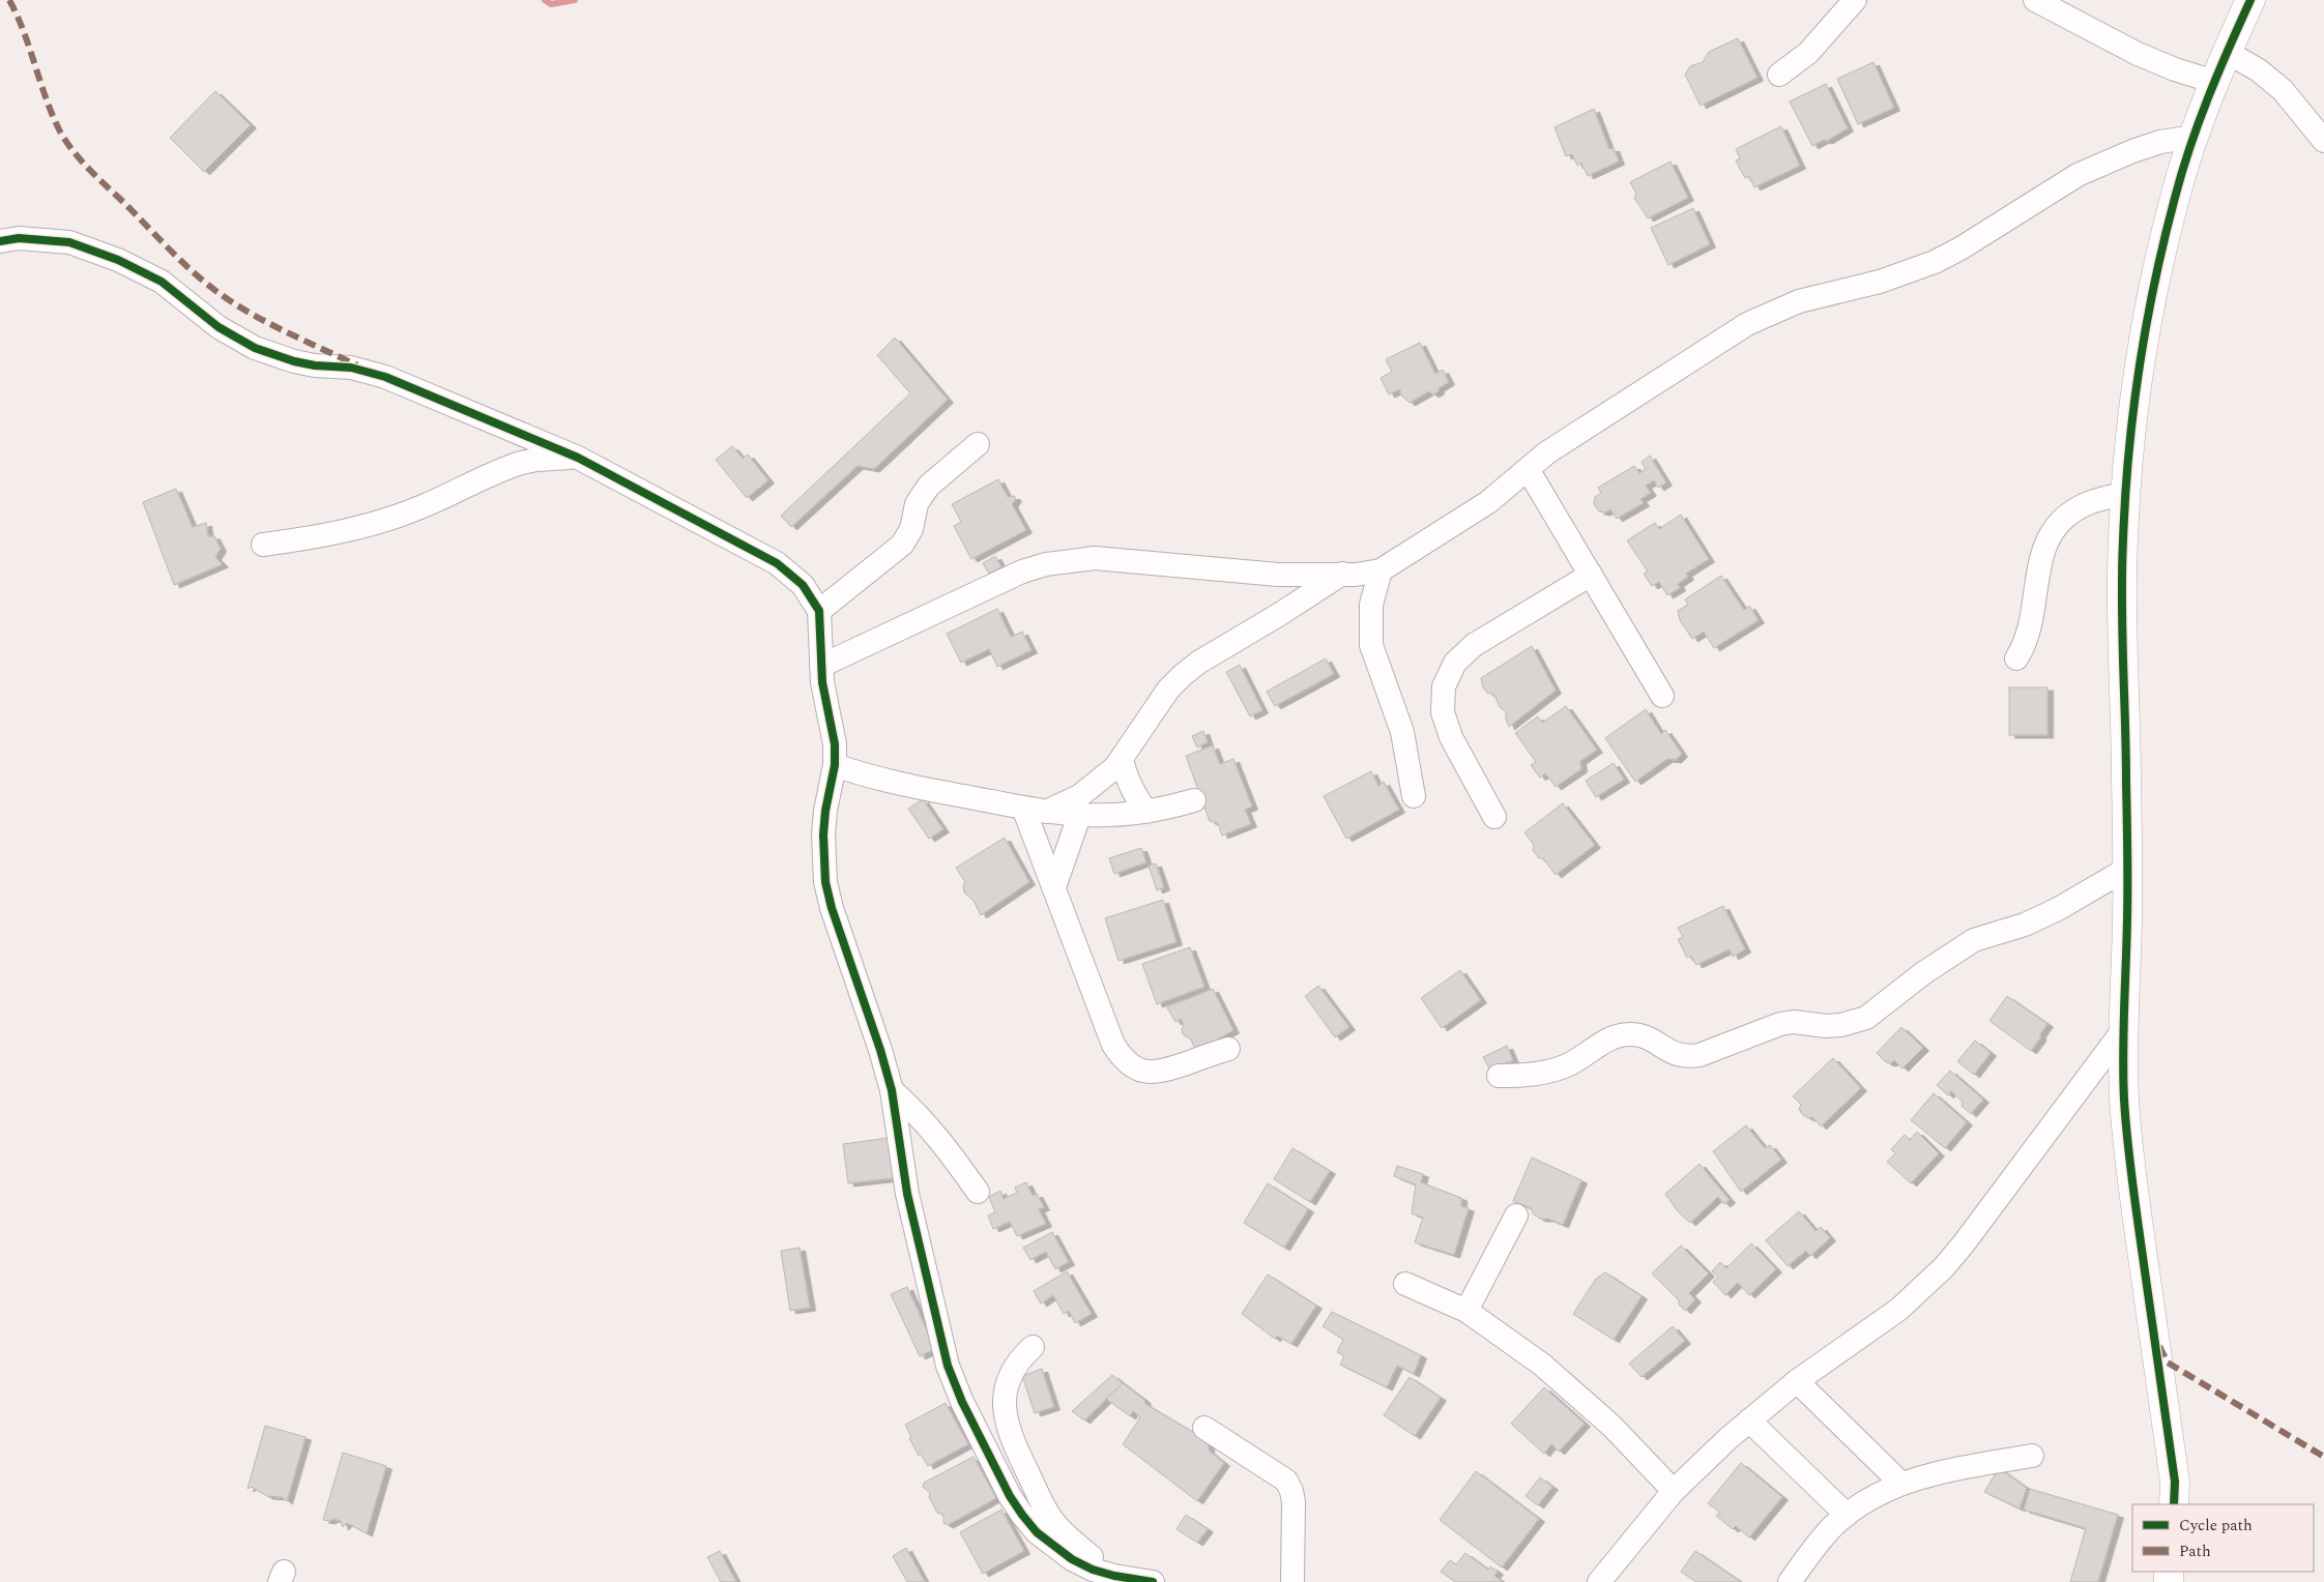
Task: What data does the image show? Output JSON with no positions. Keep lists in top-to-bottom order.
{
  "legend": ["Cycle path", "Path"]
}
